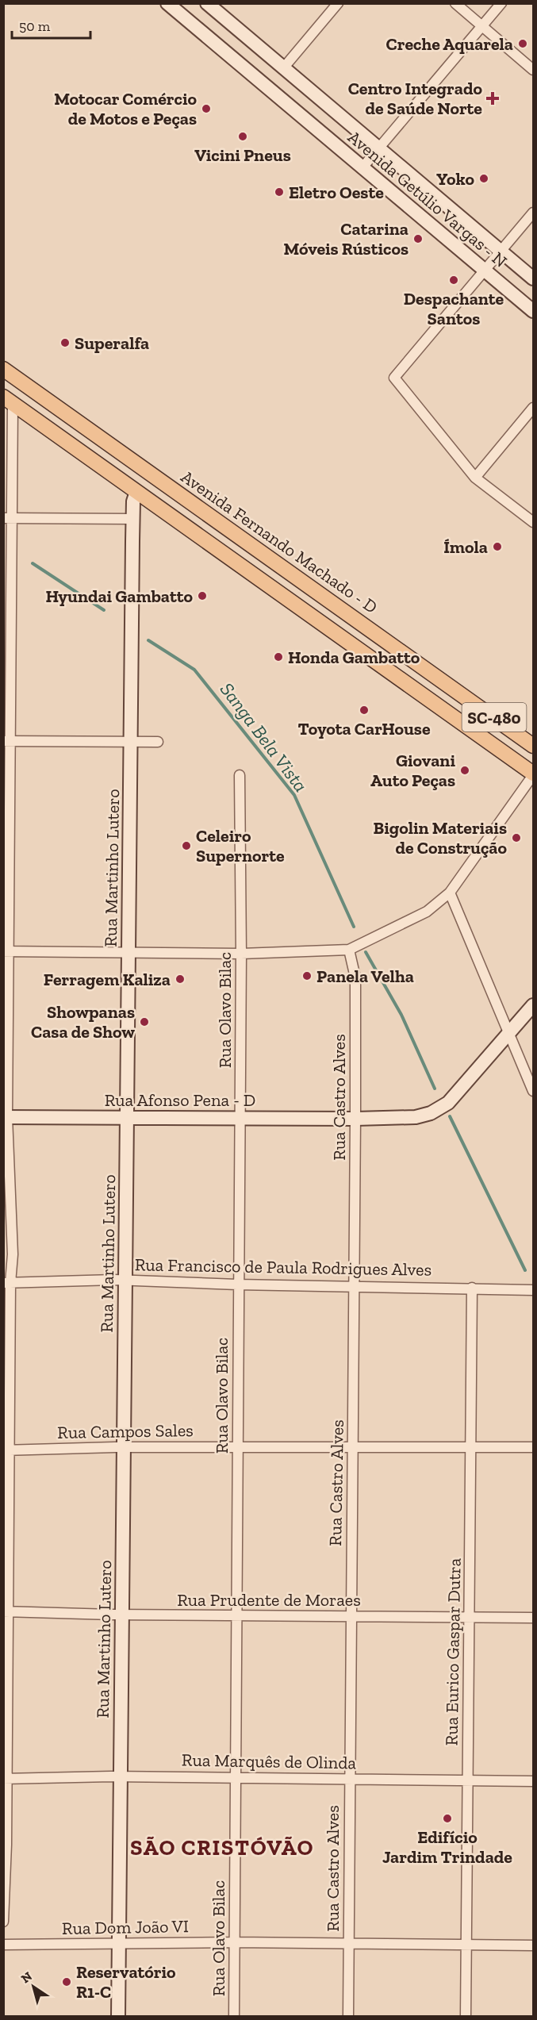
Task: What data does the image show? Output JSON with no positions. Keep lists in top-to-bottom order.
{
  "streets": {
    "main road": ["Avenida Fernando Machado - D", "SC-480"],
    "street": [
      "Avenida Getúlio Vargas - N",
      "Rua Martinho Lutero",
      "Rua Olavo Bilac",
      "Rua Castro Alves",
      "Rua Afonso Pena - D",
      "Rua Francisco de Paula Rodrigues Alves",
      "Rua Campos Sales",
      "Rua Prudente de Moraes",
      "Rua Eurico Gaspar Dutra",
      "Rua Marquês de Olinda",
      "Rua Dom João VI"
    ]
  },
  "crossings": [
    ["Rua Martinho Lutero", "Rua Afonso Pena - D"],
    ["Rua Martinho Lutero", "Rua Francisco de Paula Rodrigues Alves"],
    ["Rua Martinho Lutero", "Rua Campos Sales"],
    ["Rua Martinho Lutero", "Rua Prudente de Moraes"],
    ["Rua Martinho Lutero", "Rua Marquês de Olinda"],
    ["Rua Martinho Lutero", "Rua Dom João VI"],
    ["Rua Olavo Bilac", "Rua Afonso Pena - D"],
    ["Rua Olavo Bilac", "Rua Francisco de Paula Rodrigues Alves"],
    ["Rua Olavo Bilac", "Rua Campos Sales"],
    ["Rua Olavo Bilac", "Rua Prudente de Moraes"],
    ["Rua Olavo Bilac", "Rua Marquês de Olinda"],
    ["Rua Olavo Bilac", "Rua Dom João VI"],
    ["Rua Castro Alves", "Rua Afonso Pena - D"],
    ["Rua Castro Alves", "Rua Francisco de Paula Rodrigues Alves"],
    ["Rua Castro Alves", "Rua Campos Sales"],
    ["Rua Castro Alves", "Rua Prudente de Moraes"],
    ["Rua Castro Alves", "Rua Marquês de Olinda"],
    ["Rua Castro Alves", "Rua Dom João VI"],
    ["Rua Francisco de Paula Rodrigues Alves", "Rua Eurico Gaspar Dutra"],
    ["Rua Campos Sales", "Rua Eurico Gaspar Dutra"],
    ["Rua Prudente de Moraes", "Rua Eurico Gaspar Dutra"],
    ["Rua Eurico Gaspar Dutra", "Rua Marquês de Olinda"],
    ["Rua Eurico Gaspar Dutra", "Rua Dom João VI"]
  ],
  "districts": ["SÃO CRISTÓVÃO"],
  "water": ["Sanga Bela Vista"],
  "places": {
    "other": [
      "Creche Aquarela",
      "Motocar Comércio de Motos e Peças",
      "Vicini Pneus",
      "Yoko",
      "Eletro Oeste",
      "Catarina Móveis Rústicos",
      "Despachante Santos",
      "Superalfa",
      "Ímola",
      "Hyundai Gambatto",
      "Honda Gambatto",
      "Toyota CarHouse",
      "Giovani Auto Peças",
      "Bigolin Materiais de Construção",
      "Celeiro Supernorte",
      "Panela Velha",
      "Ferragem Kaliza",
      "Showpanas Casa de Show",
      "Edifício Jardim Trindade",
      "Reservatório R1-C"
    ],
    "health": ["Centro Integrado de Saúde Norte"]
  },
  "scale_bar": "50 m",
  "north": "top left"
}
